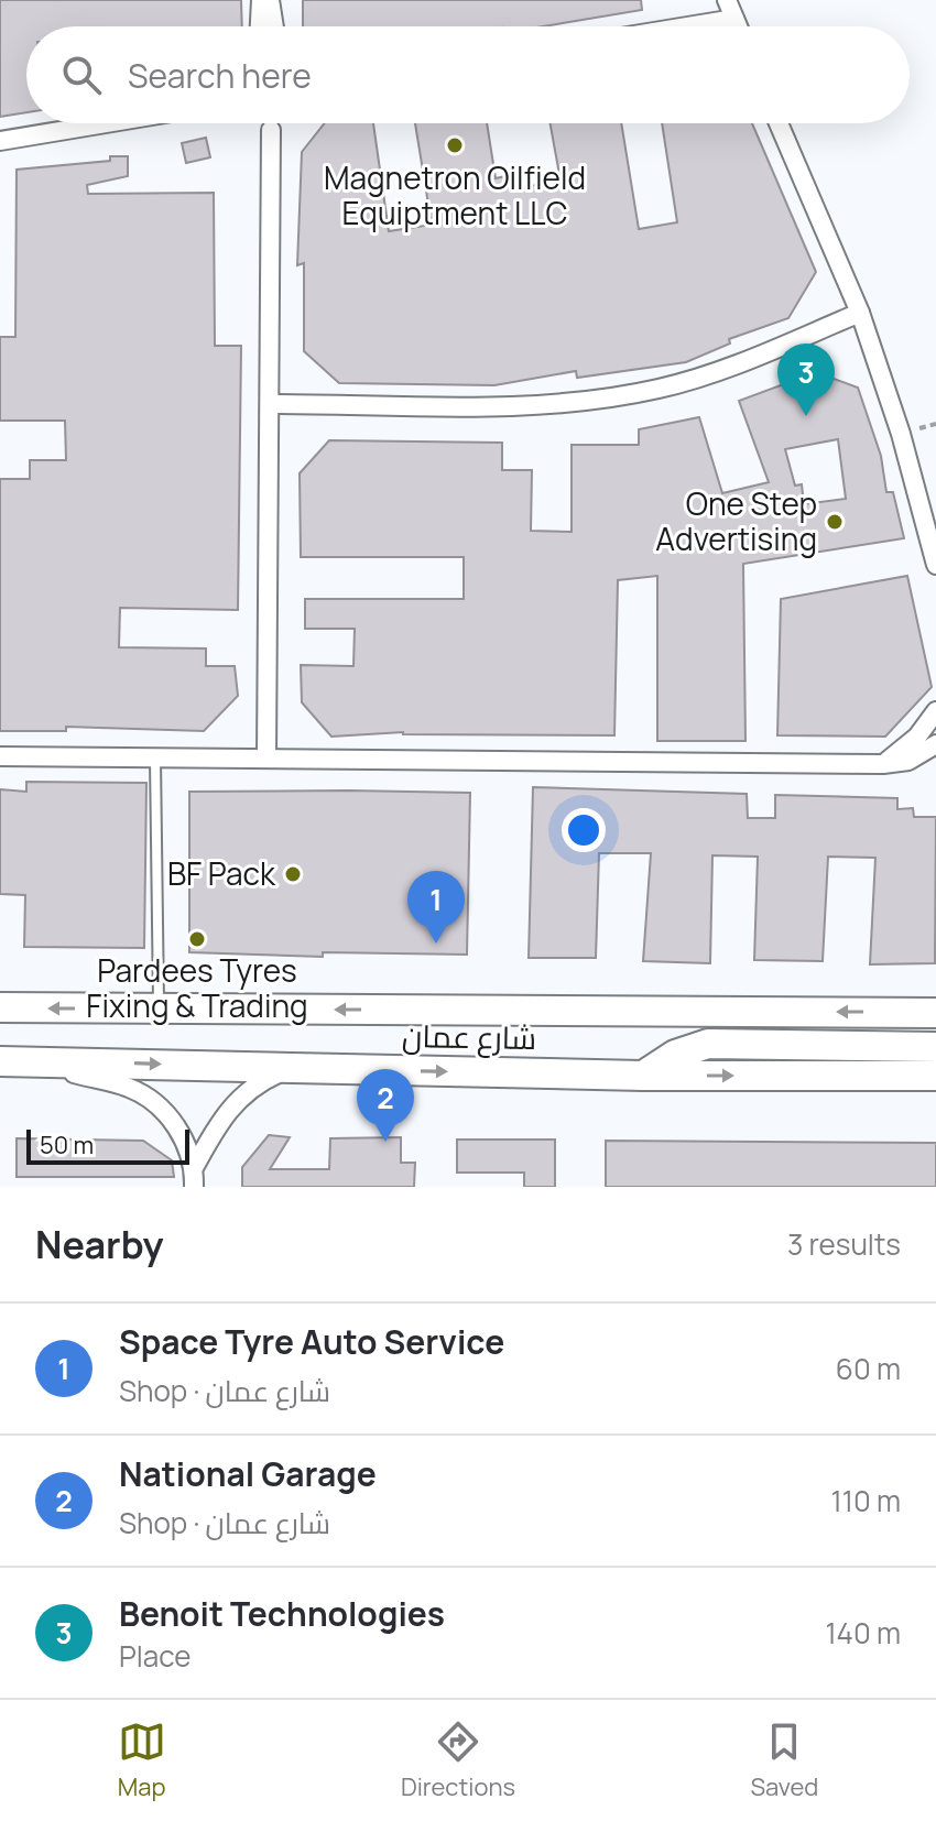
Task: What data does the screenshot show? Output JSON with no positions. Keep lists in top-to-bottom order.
{
  "streets": {
    "main road": ["شارع عمان"]
  },
  "places": [
    "Magnetron Oilfield Equiptment LLC",
    "One Step Advertising",
    "BF Pack",
    "Pardees Tyres Fixing & Trading"
  ],
  "scale_bar": "50 m",
  "page": {
    "search": "Search here",
    "pins": ["3", "1", "2"],
    "scale": "50 m",
    "heading": ["Nearby", "3 results"],
    "list": [
      {
        "mark": "1",
        "name": "Space Tyre Auto Service",
        "note": "Shop · شارع عمان",
        "value": "60 m"
      },
      {
        "mark": "2",
        "name": "National Garage",
        "note": "Shop · شارع عمان",
        "value": "110 m"
      },
      {
        "mark": "3",
        "name": "Benoit Technologies",
        "note": "Place",
        "value": "140 m"
      }
    ],
    "nav": ["Map", "Directions", "Saved"]
  }
}
